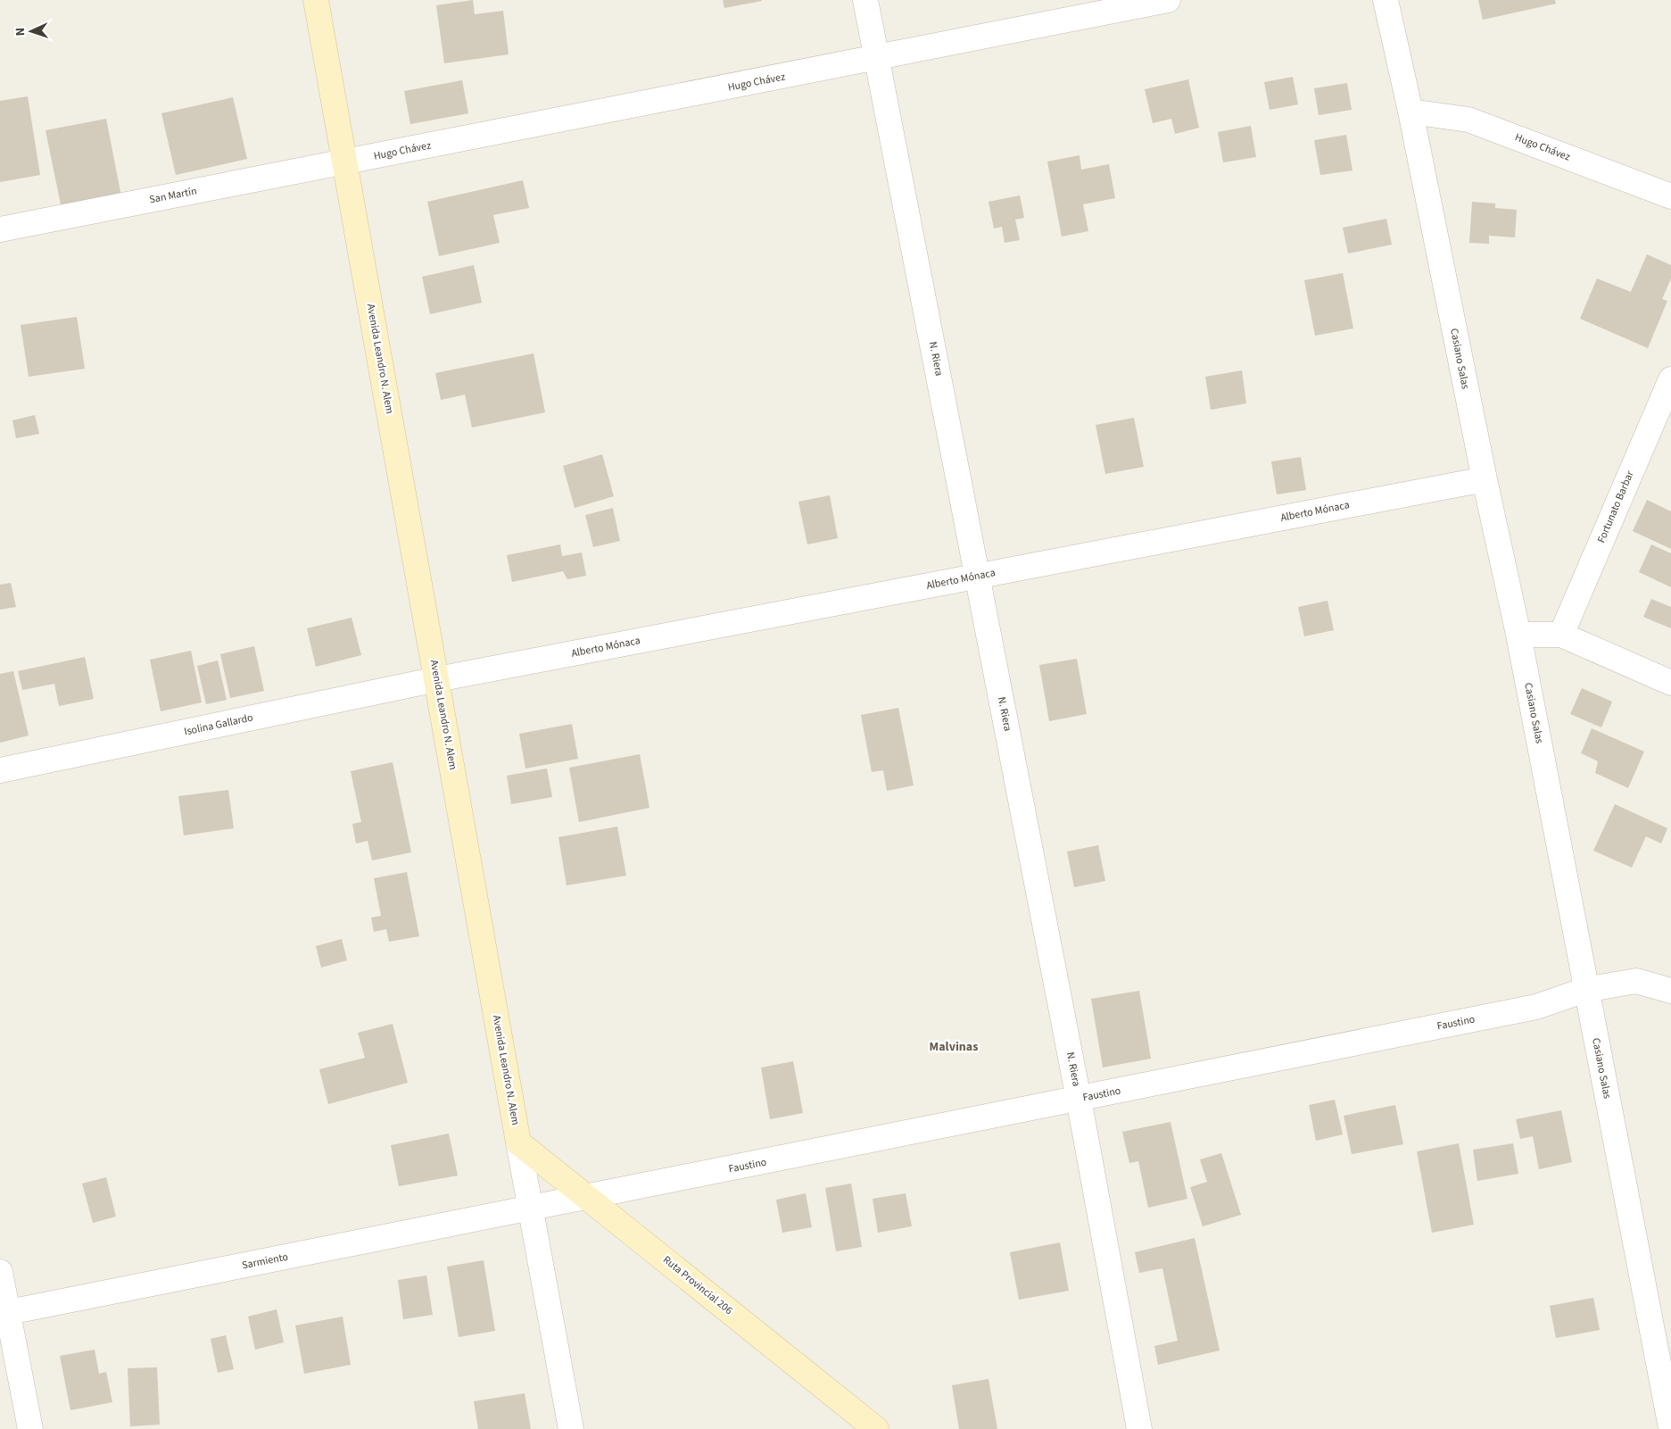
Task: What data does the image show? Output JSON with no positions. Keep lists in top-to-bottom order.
{
  "streets": {
    "main road": ["Avenida Leandro N. Alem", "Ruta Provincial 206"],
    "street": [
      "Hugo Chávez",
      "San Martín",
      "N. Riera",
      "Casiano Salas",
      "Fortunato Barbar",
      "Alberto Mónaca",
      "Isolina Gallardo",
      "Faustino",
      "Sarmiento"
    ]
  },
  "crossings": [
    ["Hugo Chávez", "San Martín"],
    ["Hugo Chávez", "Avenida Leandro N. Alem"],
    ["Hugo Chávez", "N. Riera"],
    ["Hugo Chávez", "Casiano Salas"],
    ["San Martín", "Avenida Leandro N. Alem"],
    ["Avenida Leandro N. Alem", "Alberto Mónaca"],
    ["Avenida Leandro N. Alem", "Isolina Gallardo"],
    ["Avenida Leandro N. Alem", "Faustino"],
    ["Avenida Leandro N. Alem", "Sarmiento"],
    ["Avenida Leandro N. Alem", "Ruta Provincial 206"],
    ["N. Riera", "Alberto Mónaca"],
    ["N. Riera", "Faustino"],
    ["Casiano Salas", "Alberto Mónaca"],
    ["Casiano Salas", "Faustino"],
    ["Alberto Mónaca", "Isolina Gallardo"],
    ["Faustino", "Sarmiento"],
    ["Faustino", "Ruta Provincial 206"]
  ],
  "districts": ["Malvinas"],
  "north": "left"
}
